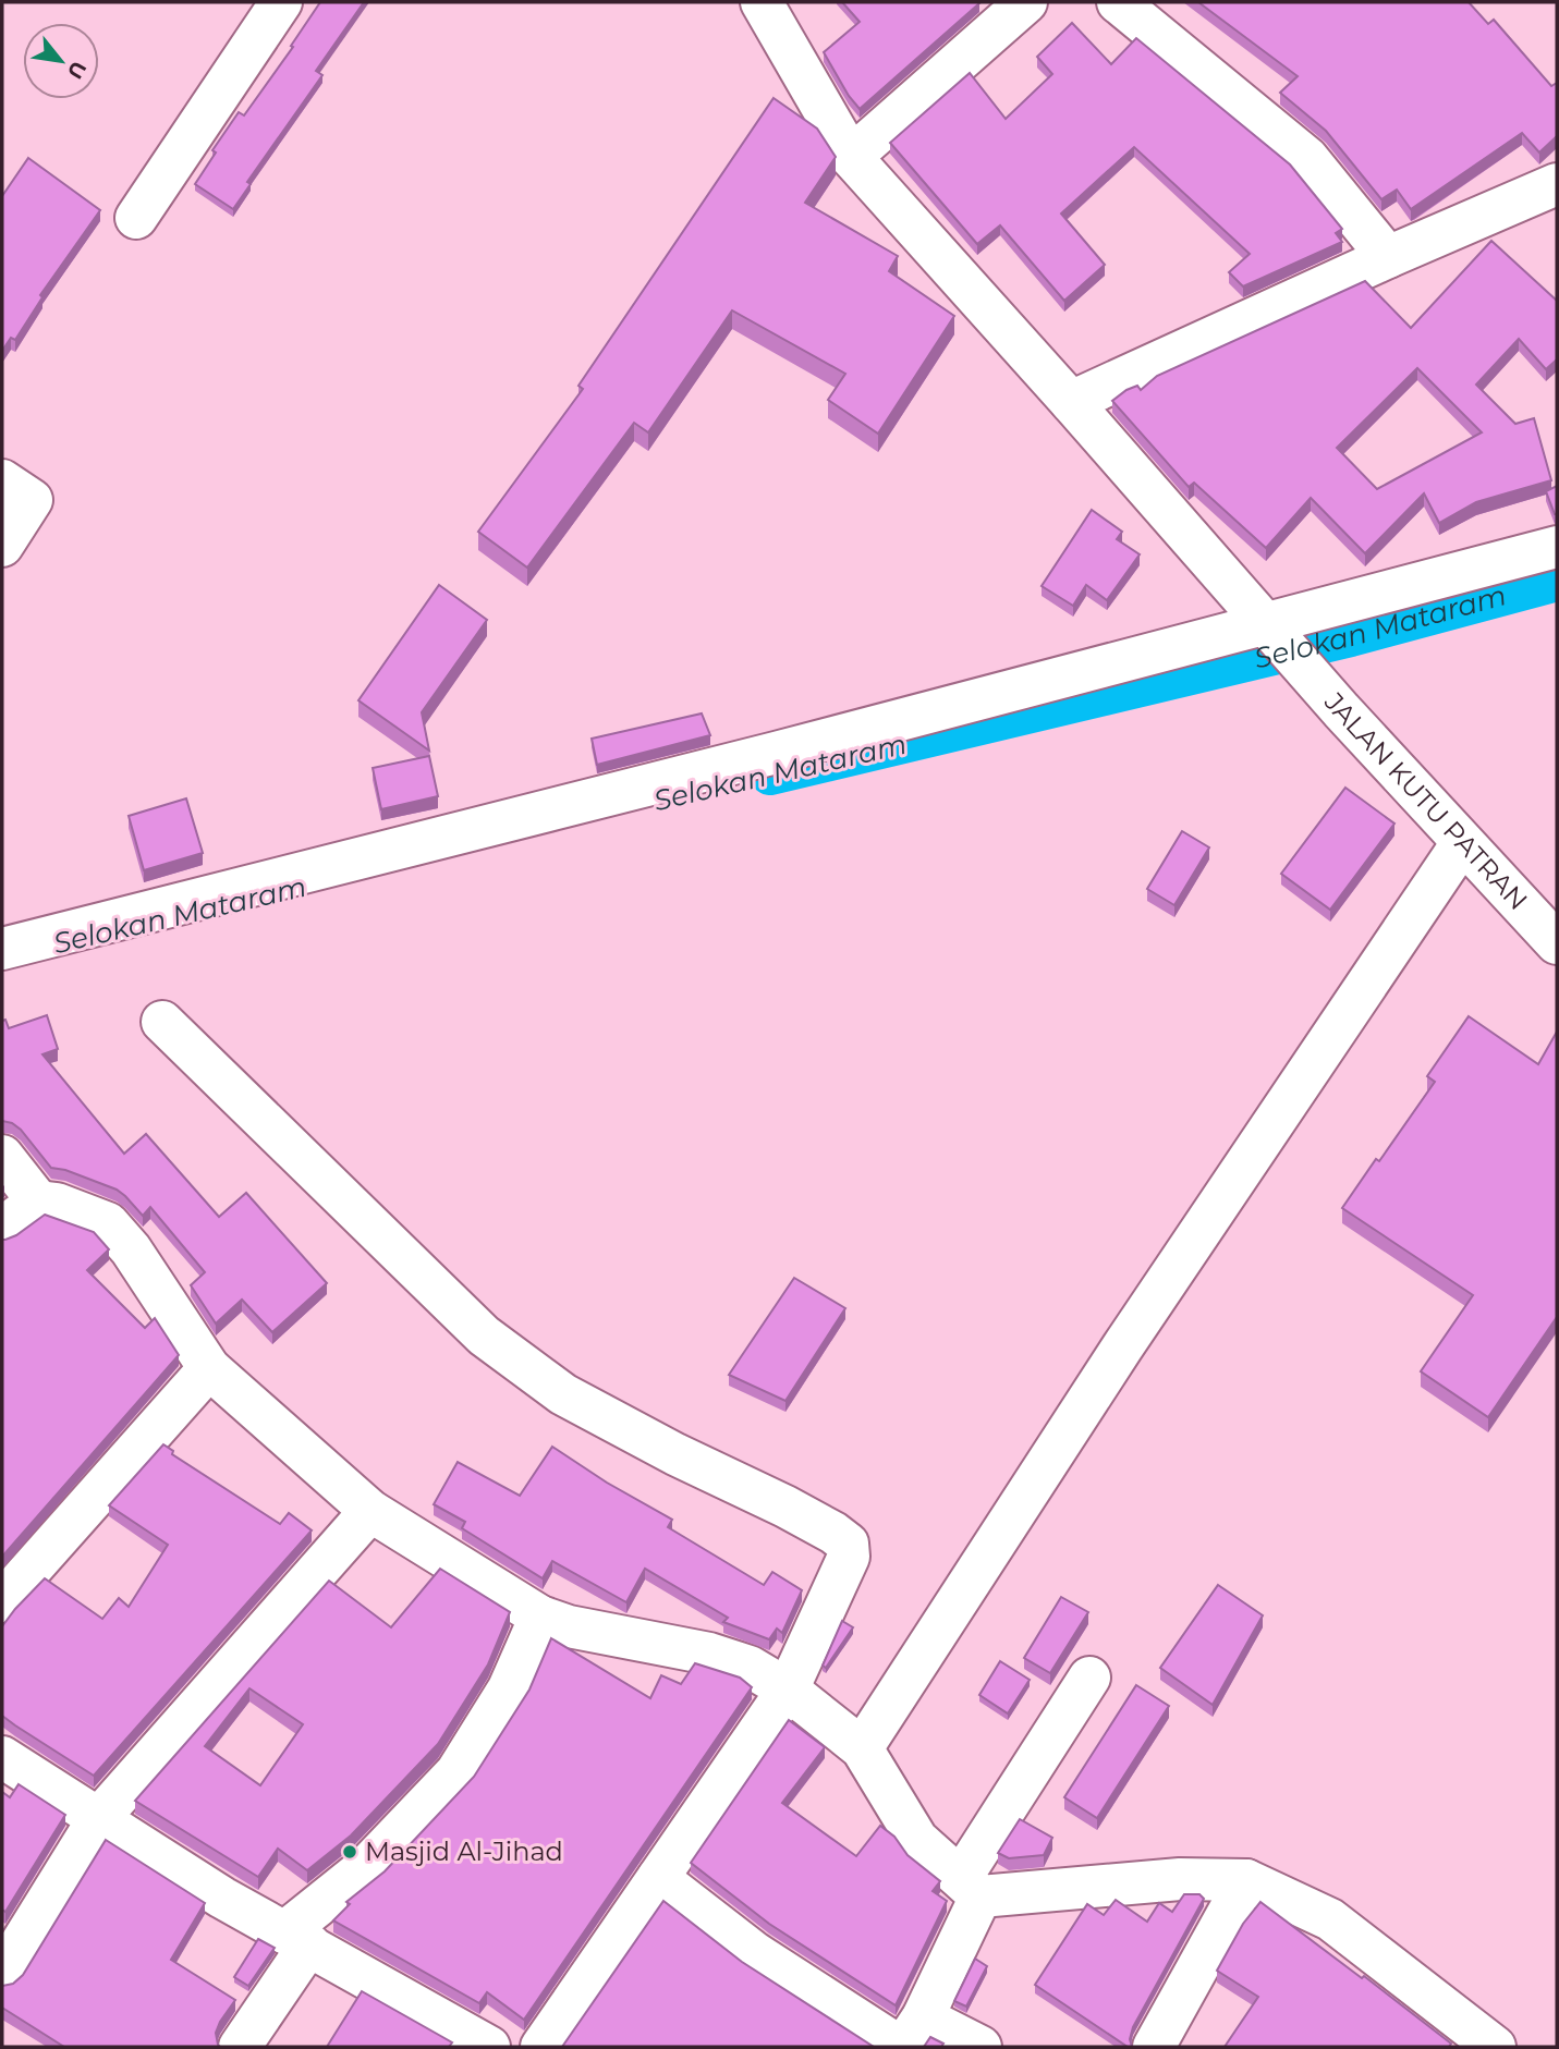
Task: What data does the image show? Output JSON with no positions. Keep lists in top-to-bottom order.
{
  "streets": {
    "street": ["JALAN KUTU PATRAN"]
  },
  "water": ["Selokan Mataram"],
  "places": ["Masjid Al-Jihad"],
  "north": "bottom right"
}
